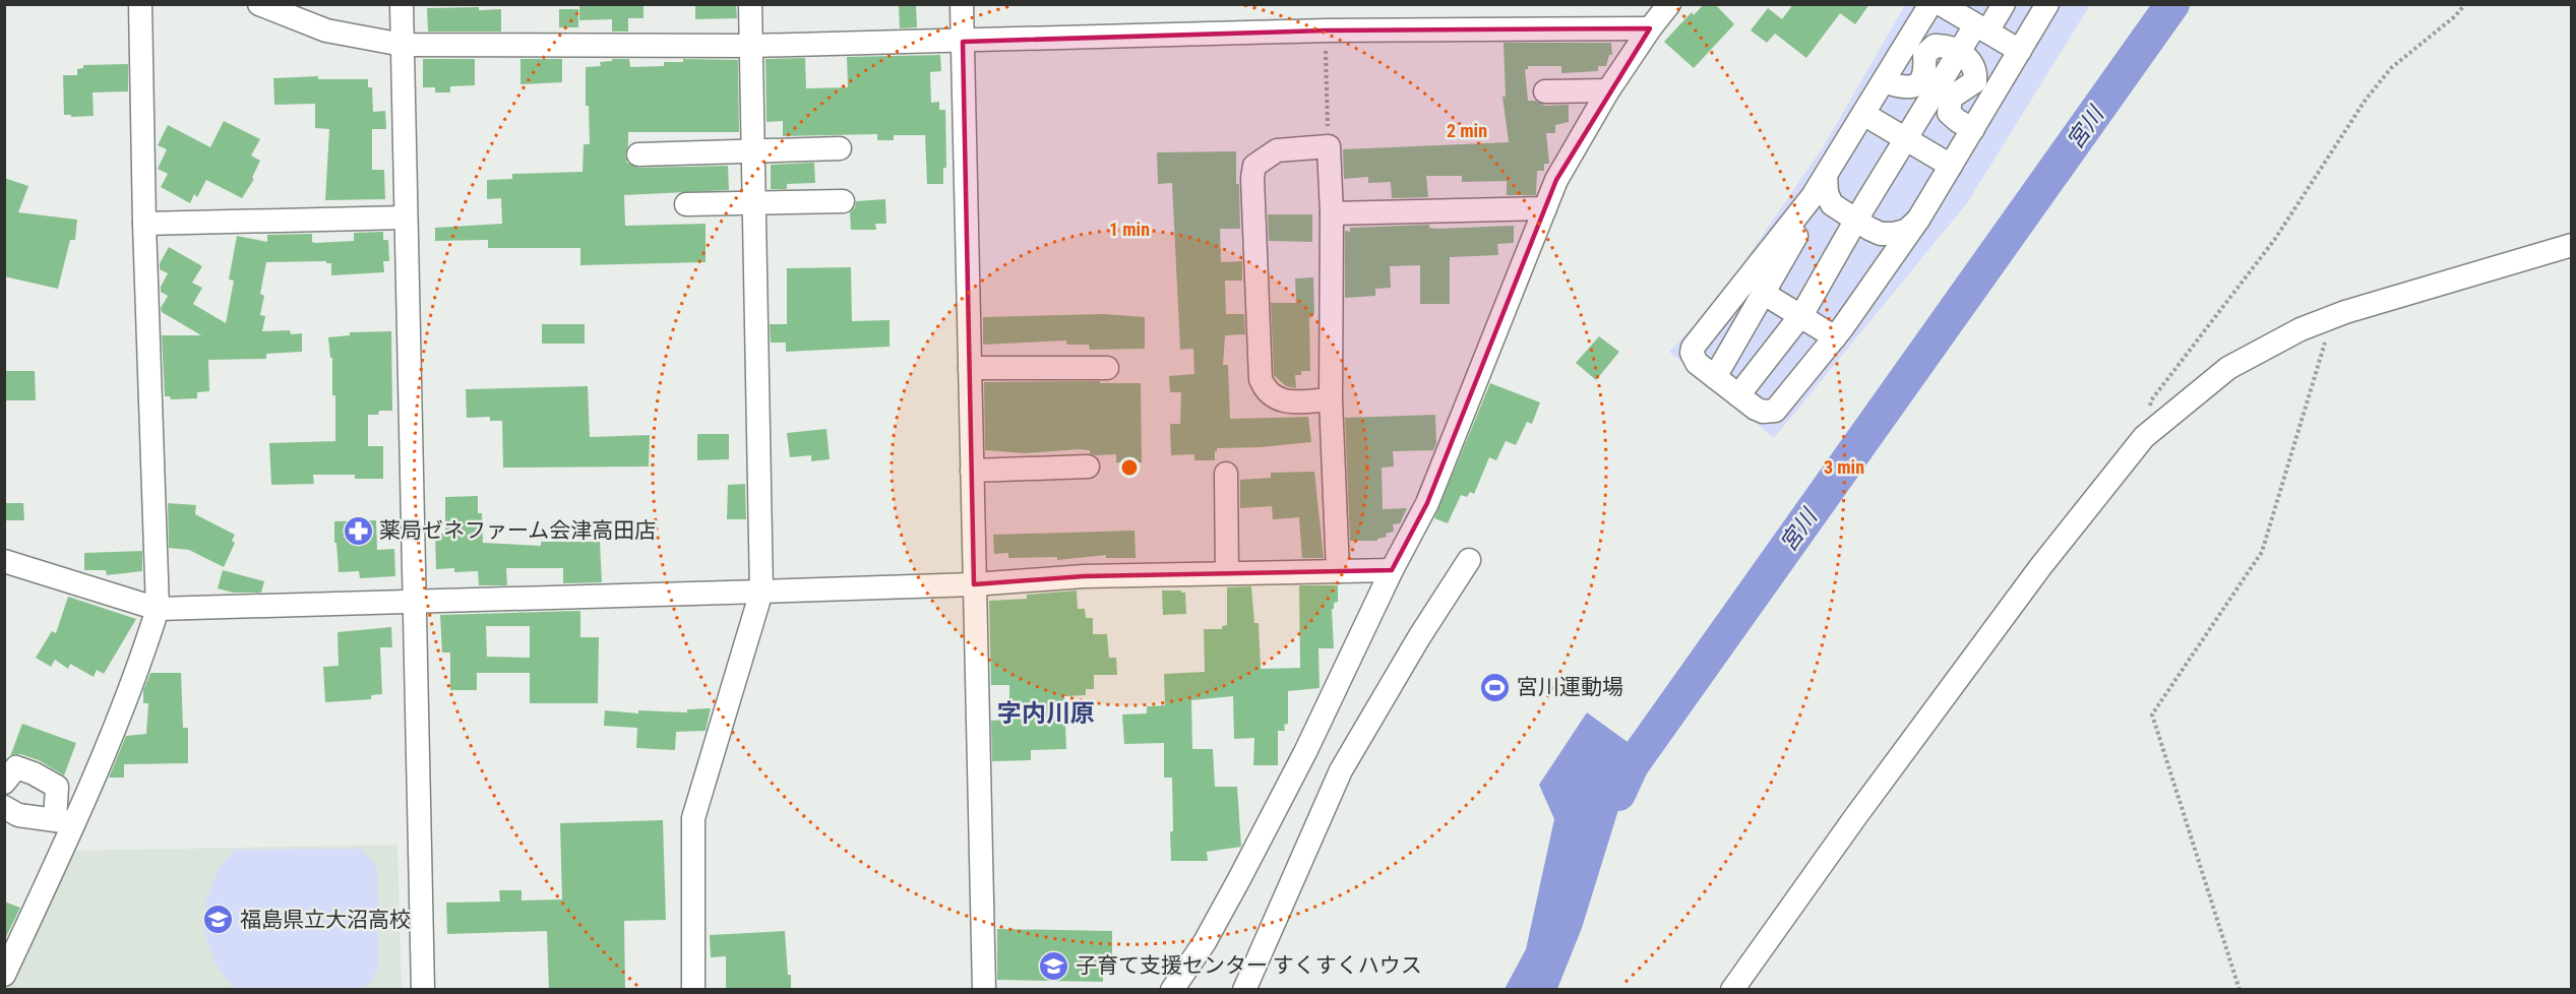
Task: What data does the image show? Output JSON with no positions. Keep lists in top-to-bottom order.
{
  "districts": ["字内川原"],
  "water": ["宮川"],
  "places": {
    "pharmacy": ["薬局ゼネファーム会津高田店"],
    "sports": ["宮川運動場"],
    "school or university": ["福島県立大沼高校", "子育て支援センター すくすくハウス"]
  },
  "rings": ["2 min", "1 min", "3 min"]
}
